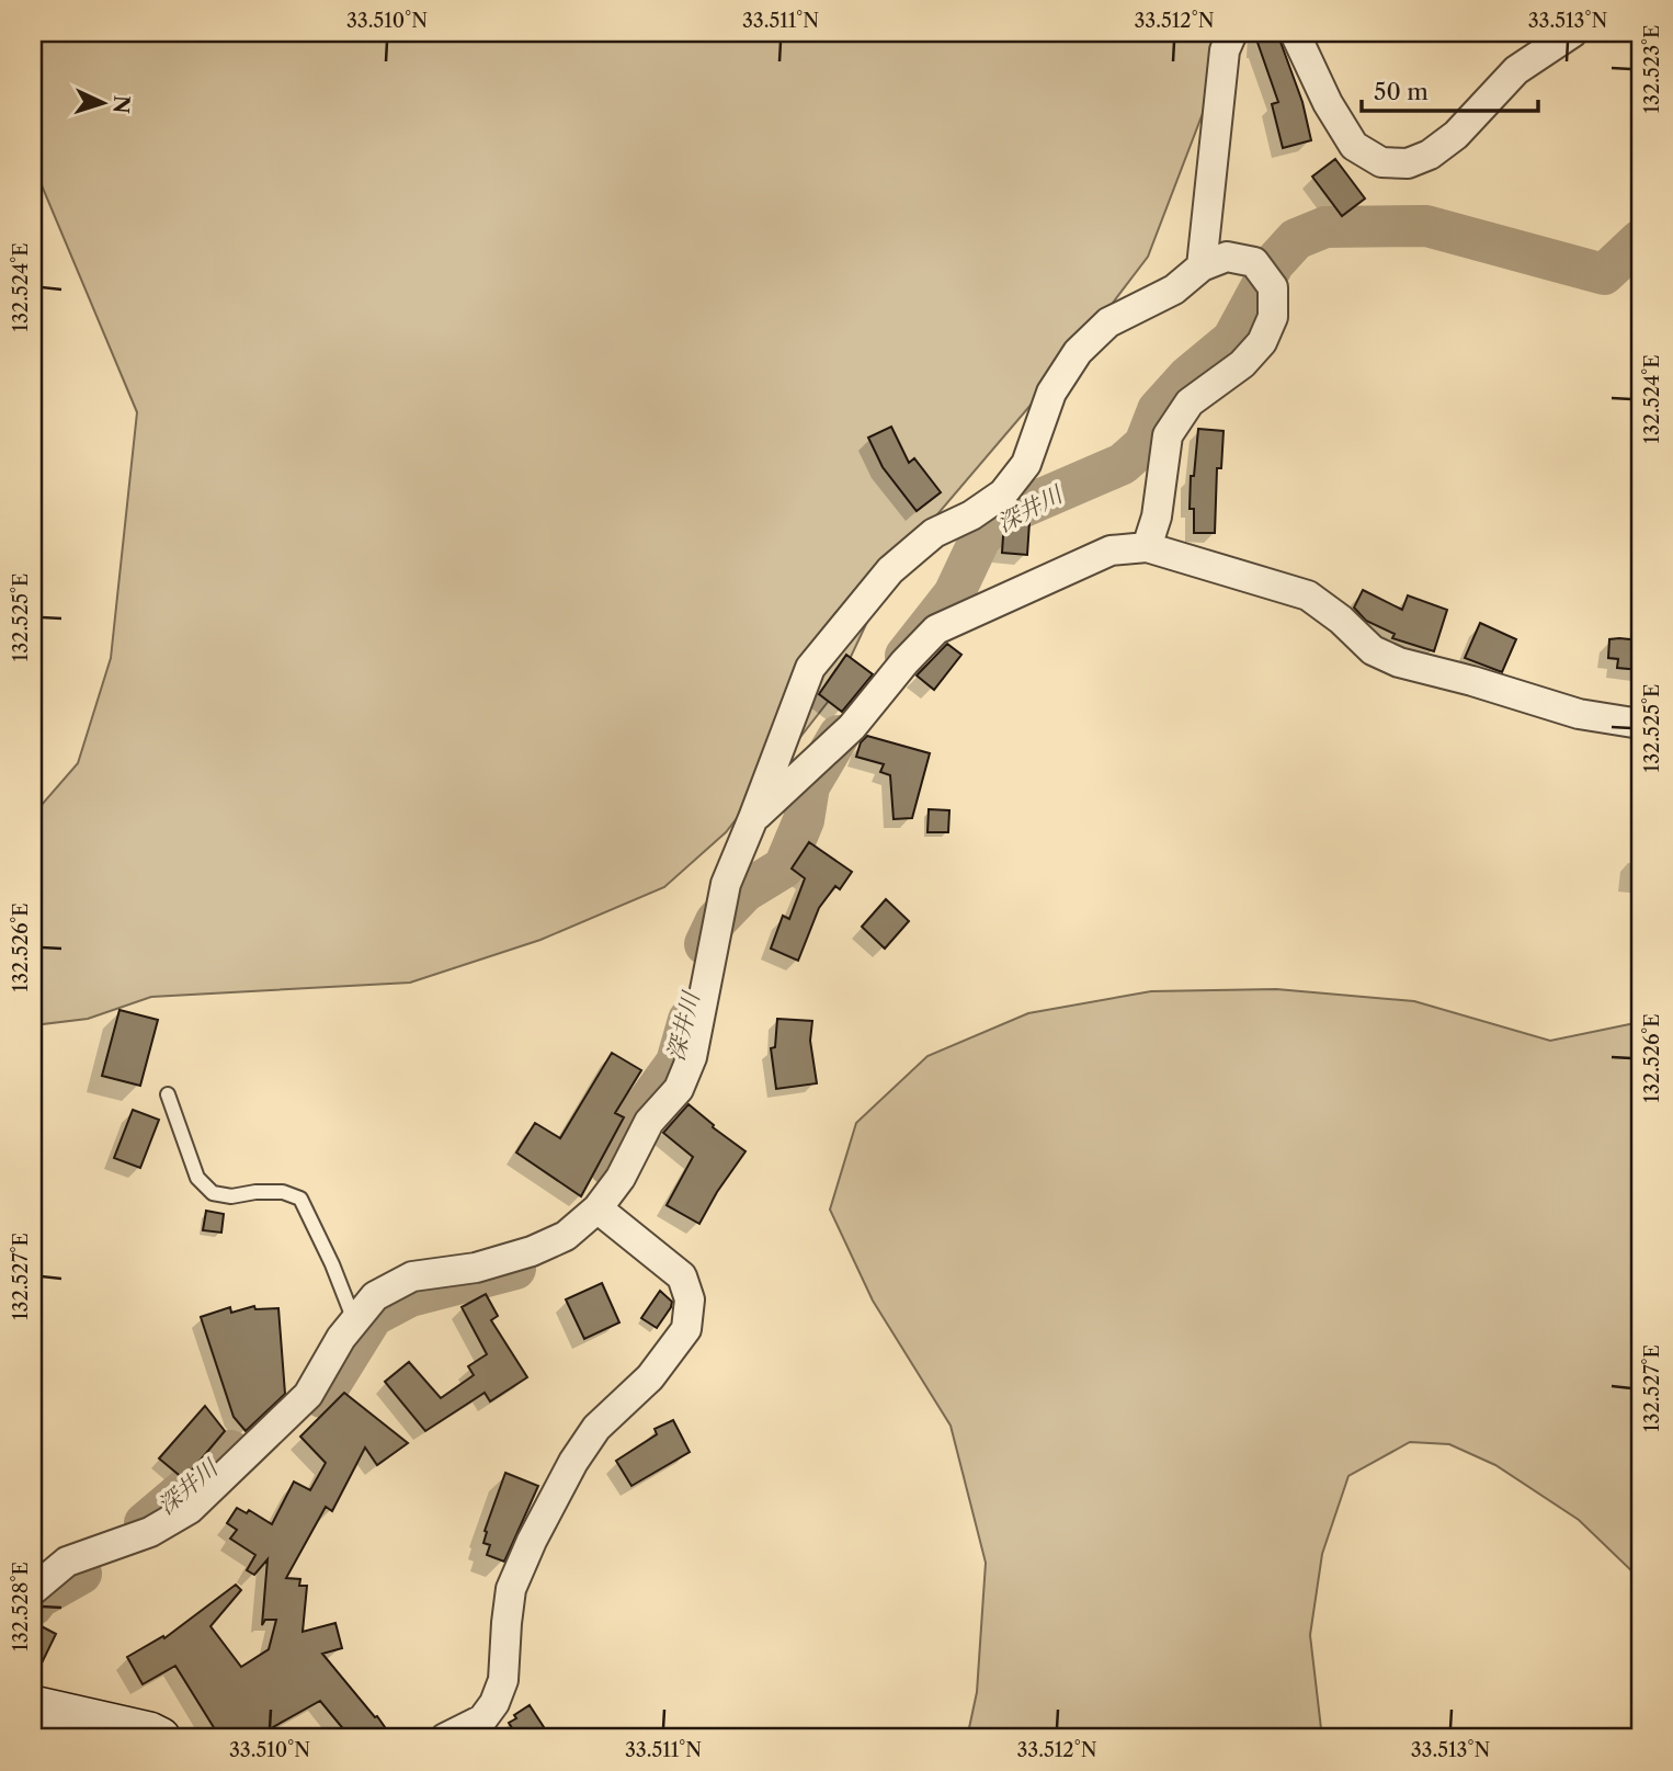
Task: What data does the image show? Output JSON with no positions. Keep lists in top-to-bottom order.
{
  "water": ["深井川"],
  "scale_bar": "50 m",
  "north": "right",
  "coordinates": [
    "33.510°N",
    "33.511°N",
    "33.512°N",
    "33.513°N",
    "132.523°E",
    "132.524°E",
    "132.525°E",
    "132.526°E",
    "132.527°E",
    "132.528°E"
  ]
}
